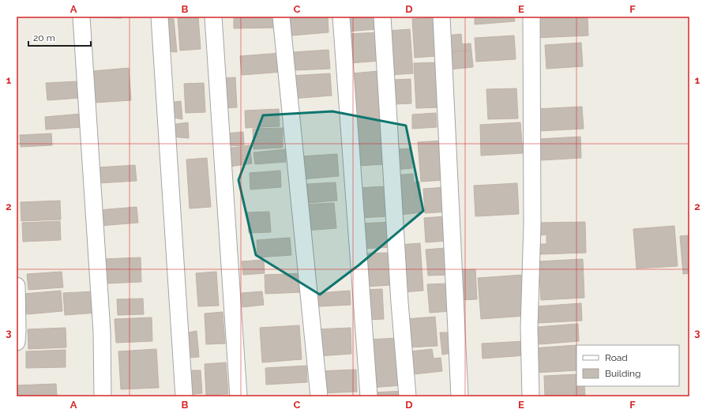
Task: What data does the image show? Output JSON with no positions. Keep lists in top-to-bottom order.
{
  "legend": ["Road", "Building"],
  "scale_bar": "20 m",
  "grid": {
    "columns": [
      "A",
      "B",
      "C",
      "D",
      "E",
      "F"
    ],
    "rows": ["1", "2", "3"]
  }
}
